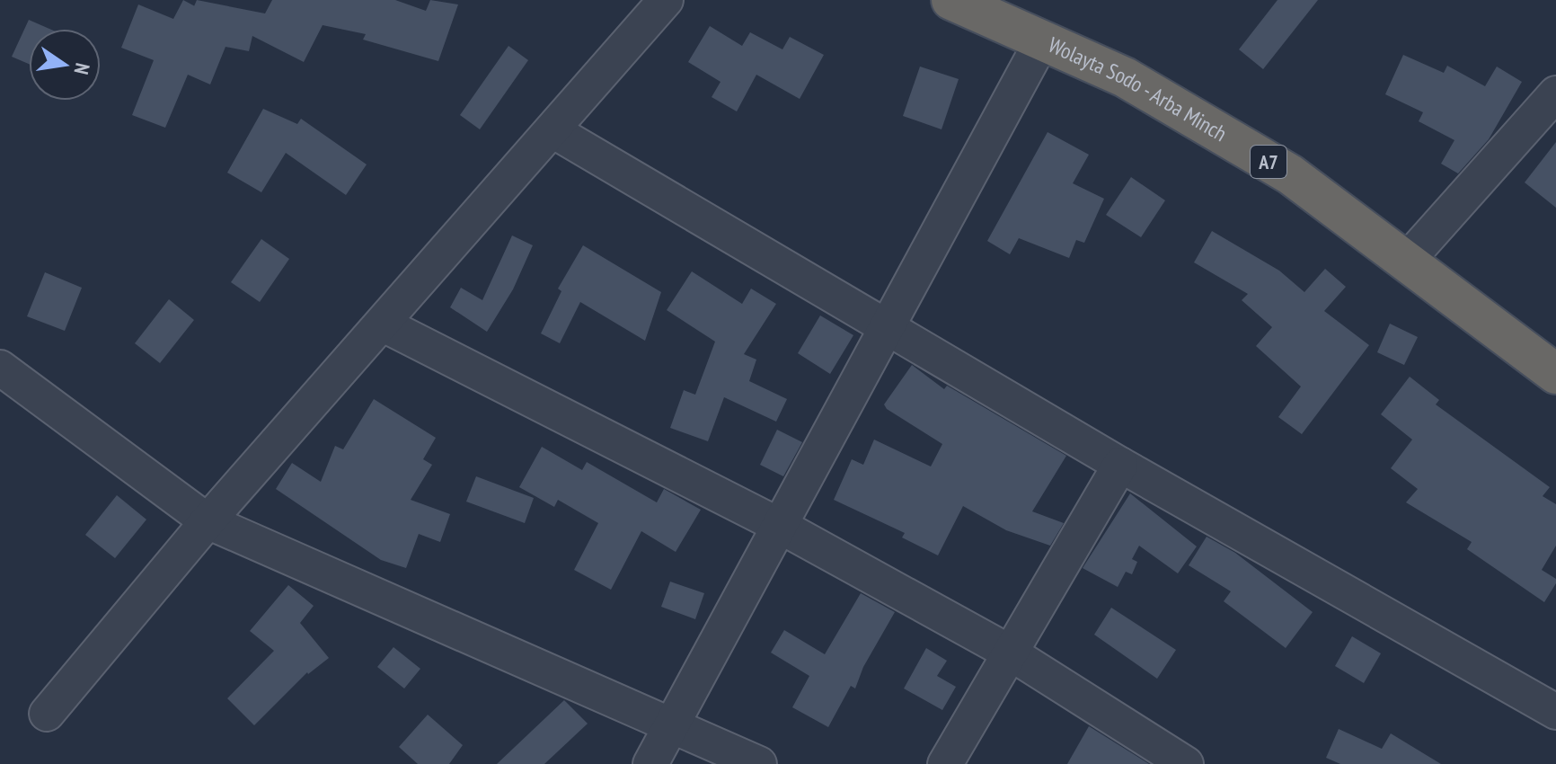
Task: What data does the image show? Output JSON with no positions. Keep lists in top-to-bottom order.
{
  "streets": {
    "highway": ["Wolayta Sodo - Arba Minch", "A7"]
  },
  "north": "right"
}
